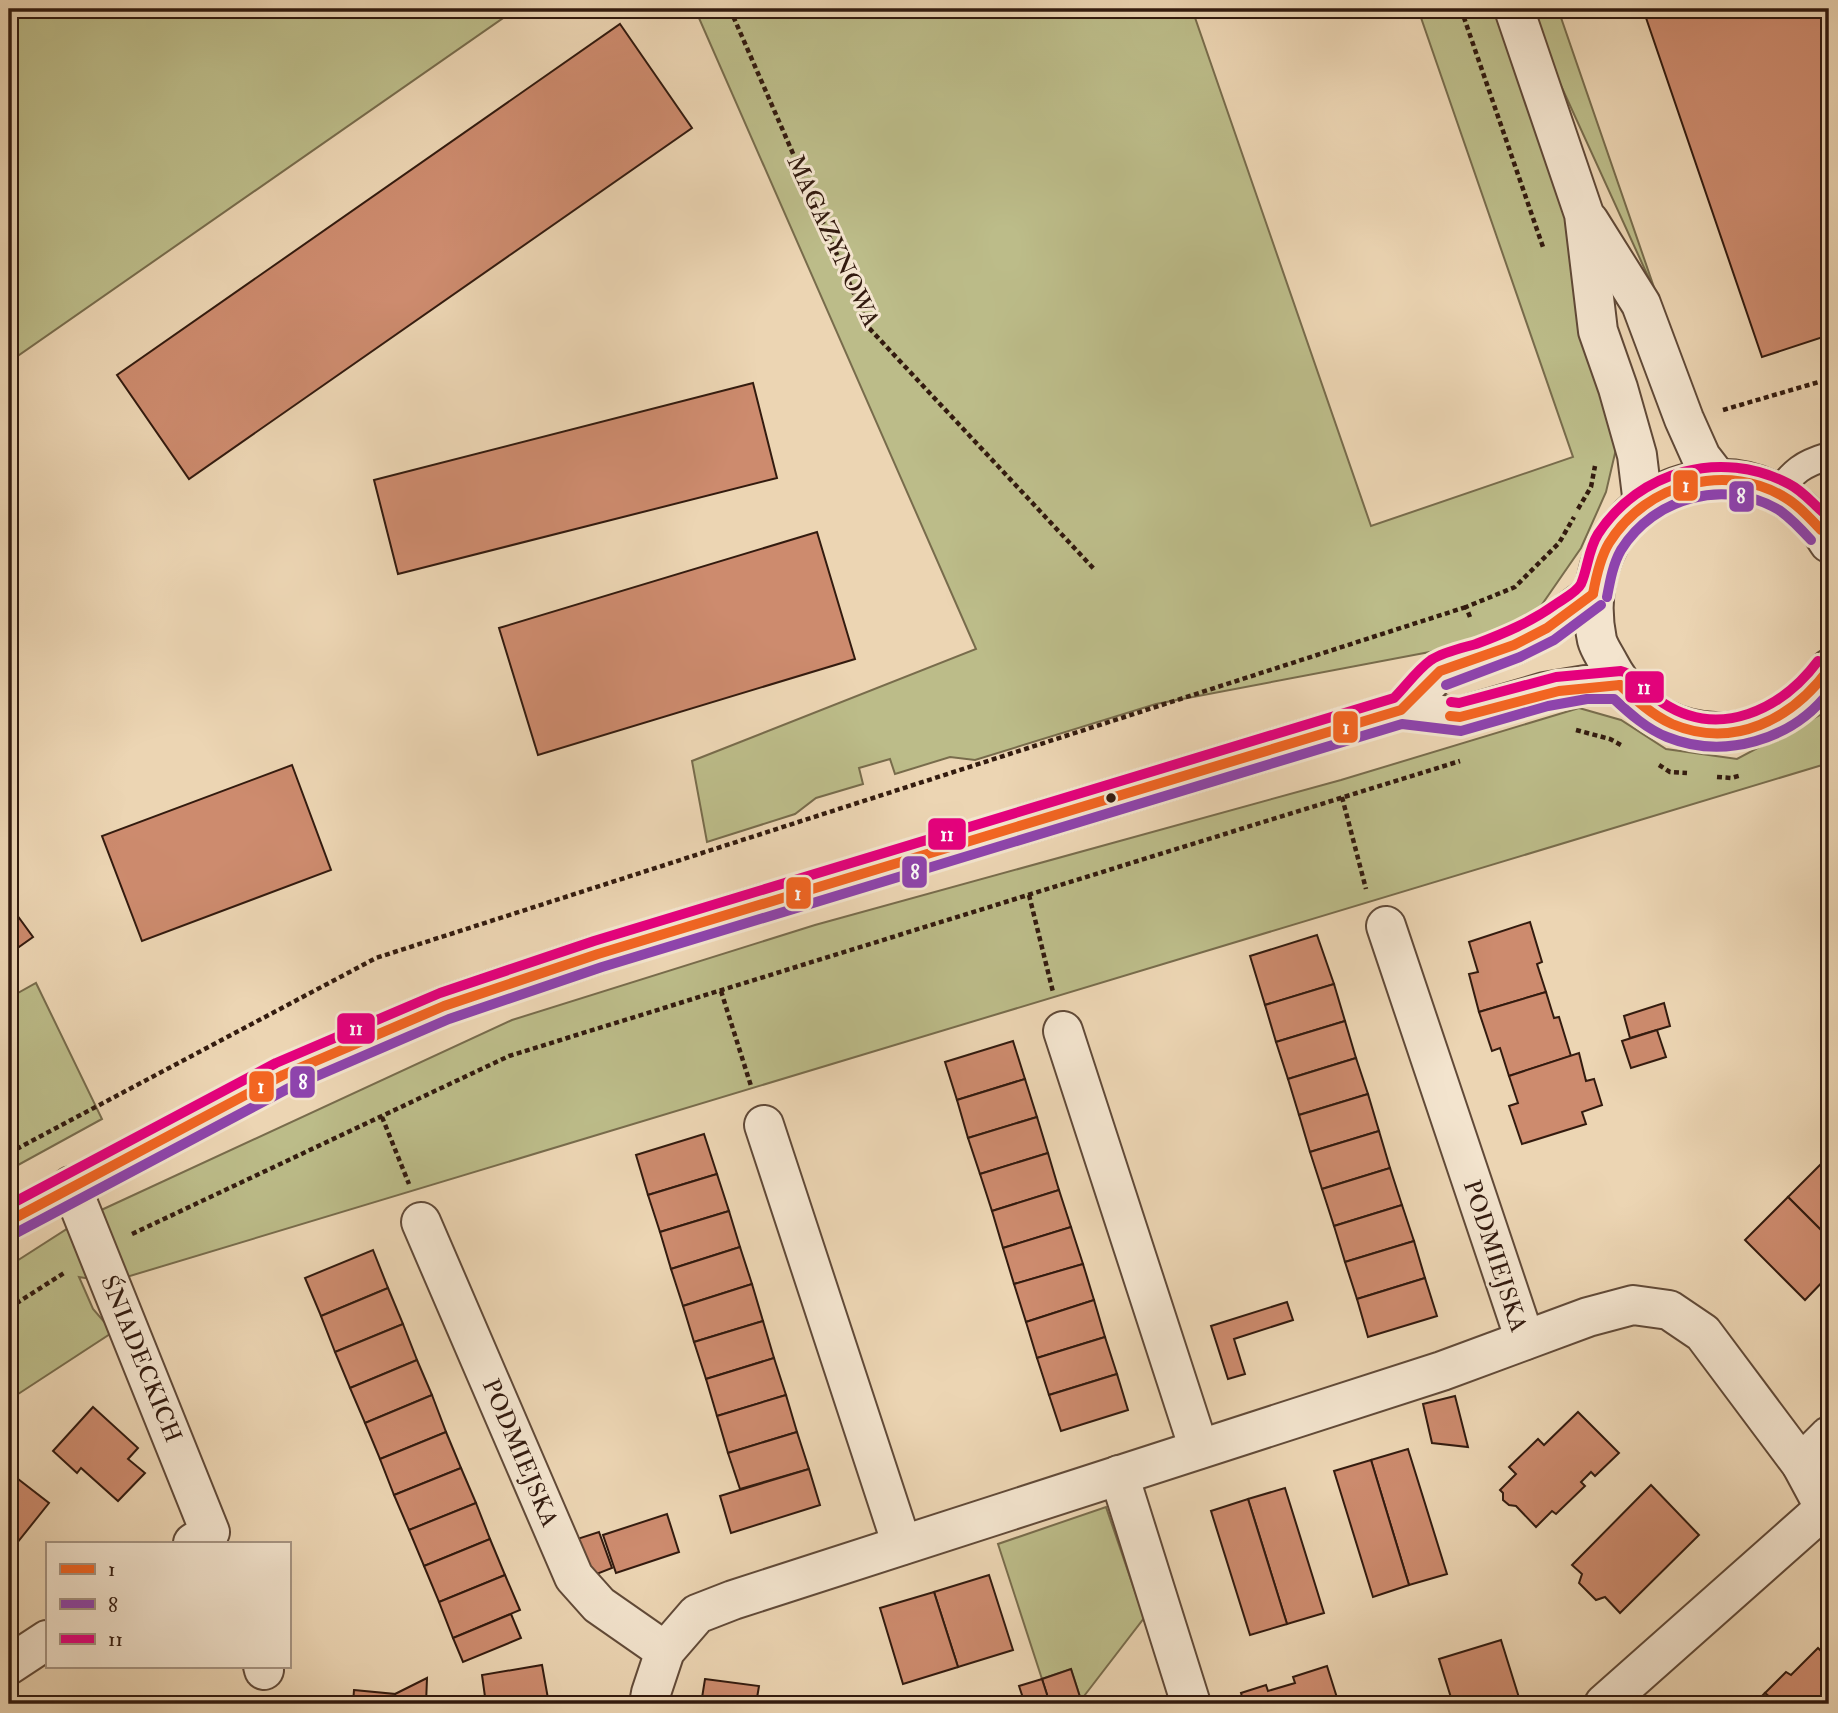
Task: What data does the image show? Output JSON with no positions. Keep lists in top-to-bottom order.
{
  "streets": {
    "street": ["PODMIEJSKA", "ŚNIADECKICH"],
    "path": ["MAGAZYNOWA"]
  },
  "lines": ["transit line 11", "transit line 1", "transit line 8"],
  "legend": ["1", "8", "11"]
}
